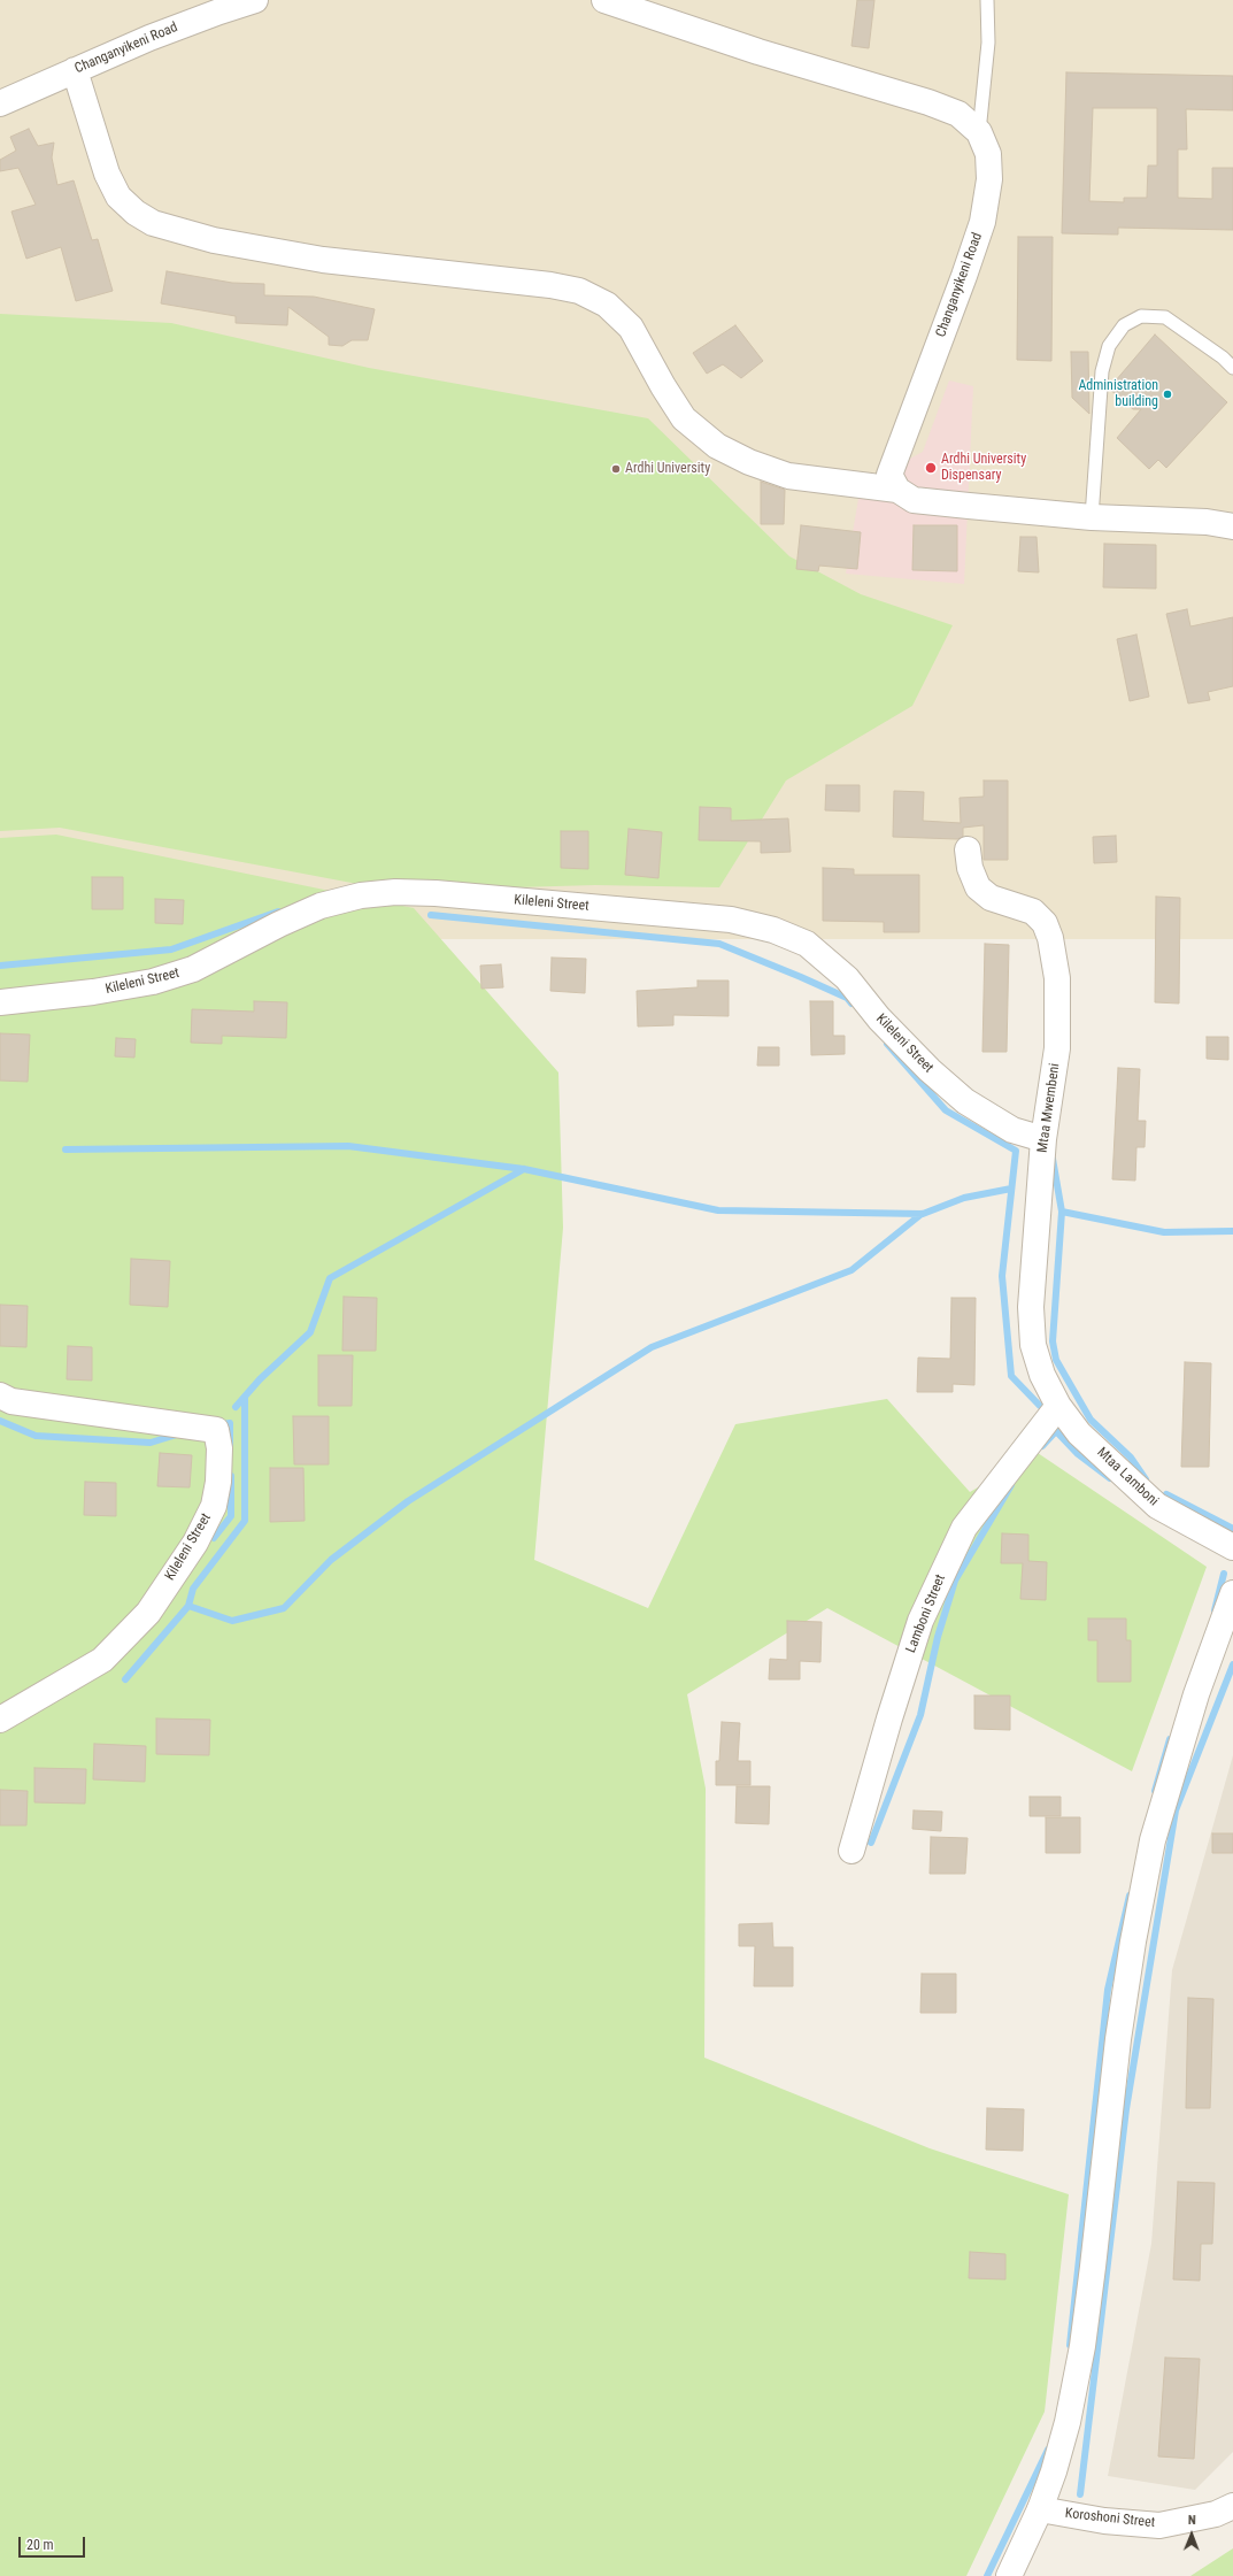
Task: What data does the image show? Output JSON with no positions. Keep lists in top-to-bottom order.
{
  "streets": {
    "street": [
      "Changanyikeni Road",
      "Kileleni Street",
      "Mtaa Mwembeni",
      "Mtaa Lamboni",
      "Lamboni Street",
      "Koroshoni Street"
    ]
  },
  "crossings": [
    ["Kileleni Street", "Mtaa Mwembeni"],
    ["Mtaa Mwembeni", "Mtaa Lamboni"],
    ["Mtaa Mwembeni", "Lamboni Street"],
    ["Mtaa Lamboni", "Lamboni Street"]
  ],
  "places": ["Administration building", "Ardhi University Dispensary", "Ardhi University"],
  "scale_bar": "20 m",
  "north": "top"
}
